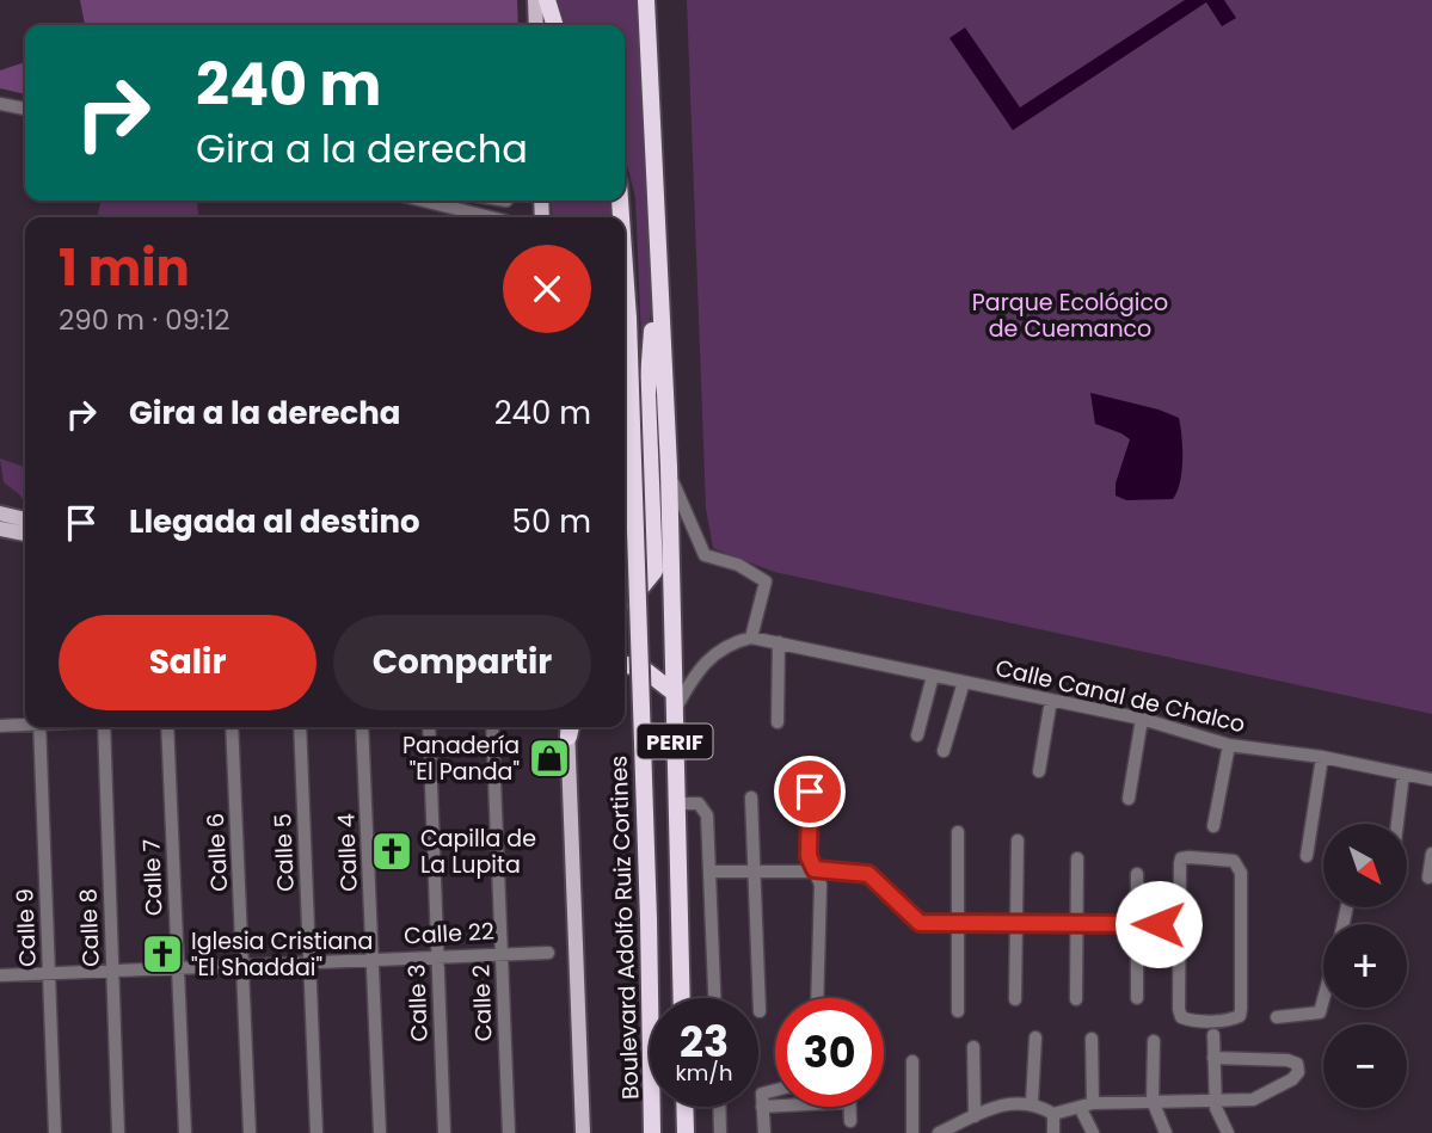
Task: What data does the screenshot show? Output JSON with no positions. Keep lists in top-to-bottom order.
{
  "streets": {
    "highway": ["PERIF", "Boulevard Adolfo Ruiz Cortines"],
    "street": [
      "Calle Canal de Chalco",
      "Calle 6",
      "Calle 5",
      "Calle 4",
      "Calle 7",
      "Calle 9",
      "Calle 8",
      "Calle 22",
      "Calle 3",
      "Calle 2"
    ]
  },
  "crossings": [
    ["Calle 6", "Calle 22"],
    ["Calle 5", "Calle 22"],
    ["Calle 4", "Calle 22"],
    ["Calle 7", "Calle 22"],
    ["Calle 9", "Calle 22"],
    ["Calle 8", "Calle 22"],
    ["Calle 22", "Calle 3"],
    ["Calle 22", "Calle 2"]
  ],
  "parks": ["Parque Ecológico de Cuemanco"],
  "places": {
    "shop": ["Panadería \"El Panda\""],
    "church": ["Capilla de La Lupita", "Iglesia Cristiana \"El Shaddai\""]
  },
  "north": "bottom right",
  "page": {
    "turn": ["240 m", "Gira a la derecha"],
    "heading": ["1 min", "290 m · 09:12"],
    "list": [
      {
        "name": "Gira a la derecha",
        "value": "240 m"
      },
      {
        "name": "Llegada al destino",
        "value": "50 m"
      }
    ],
    "buttons": ["Salir", "Compartir"],
    "map_buttons": ["+", "−"],
    "speed": "23 km/h",
    "limit": "30"
  }
}
